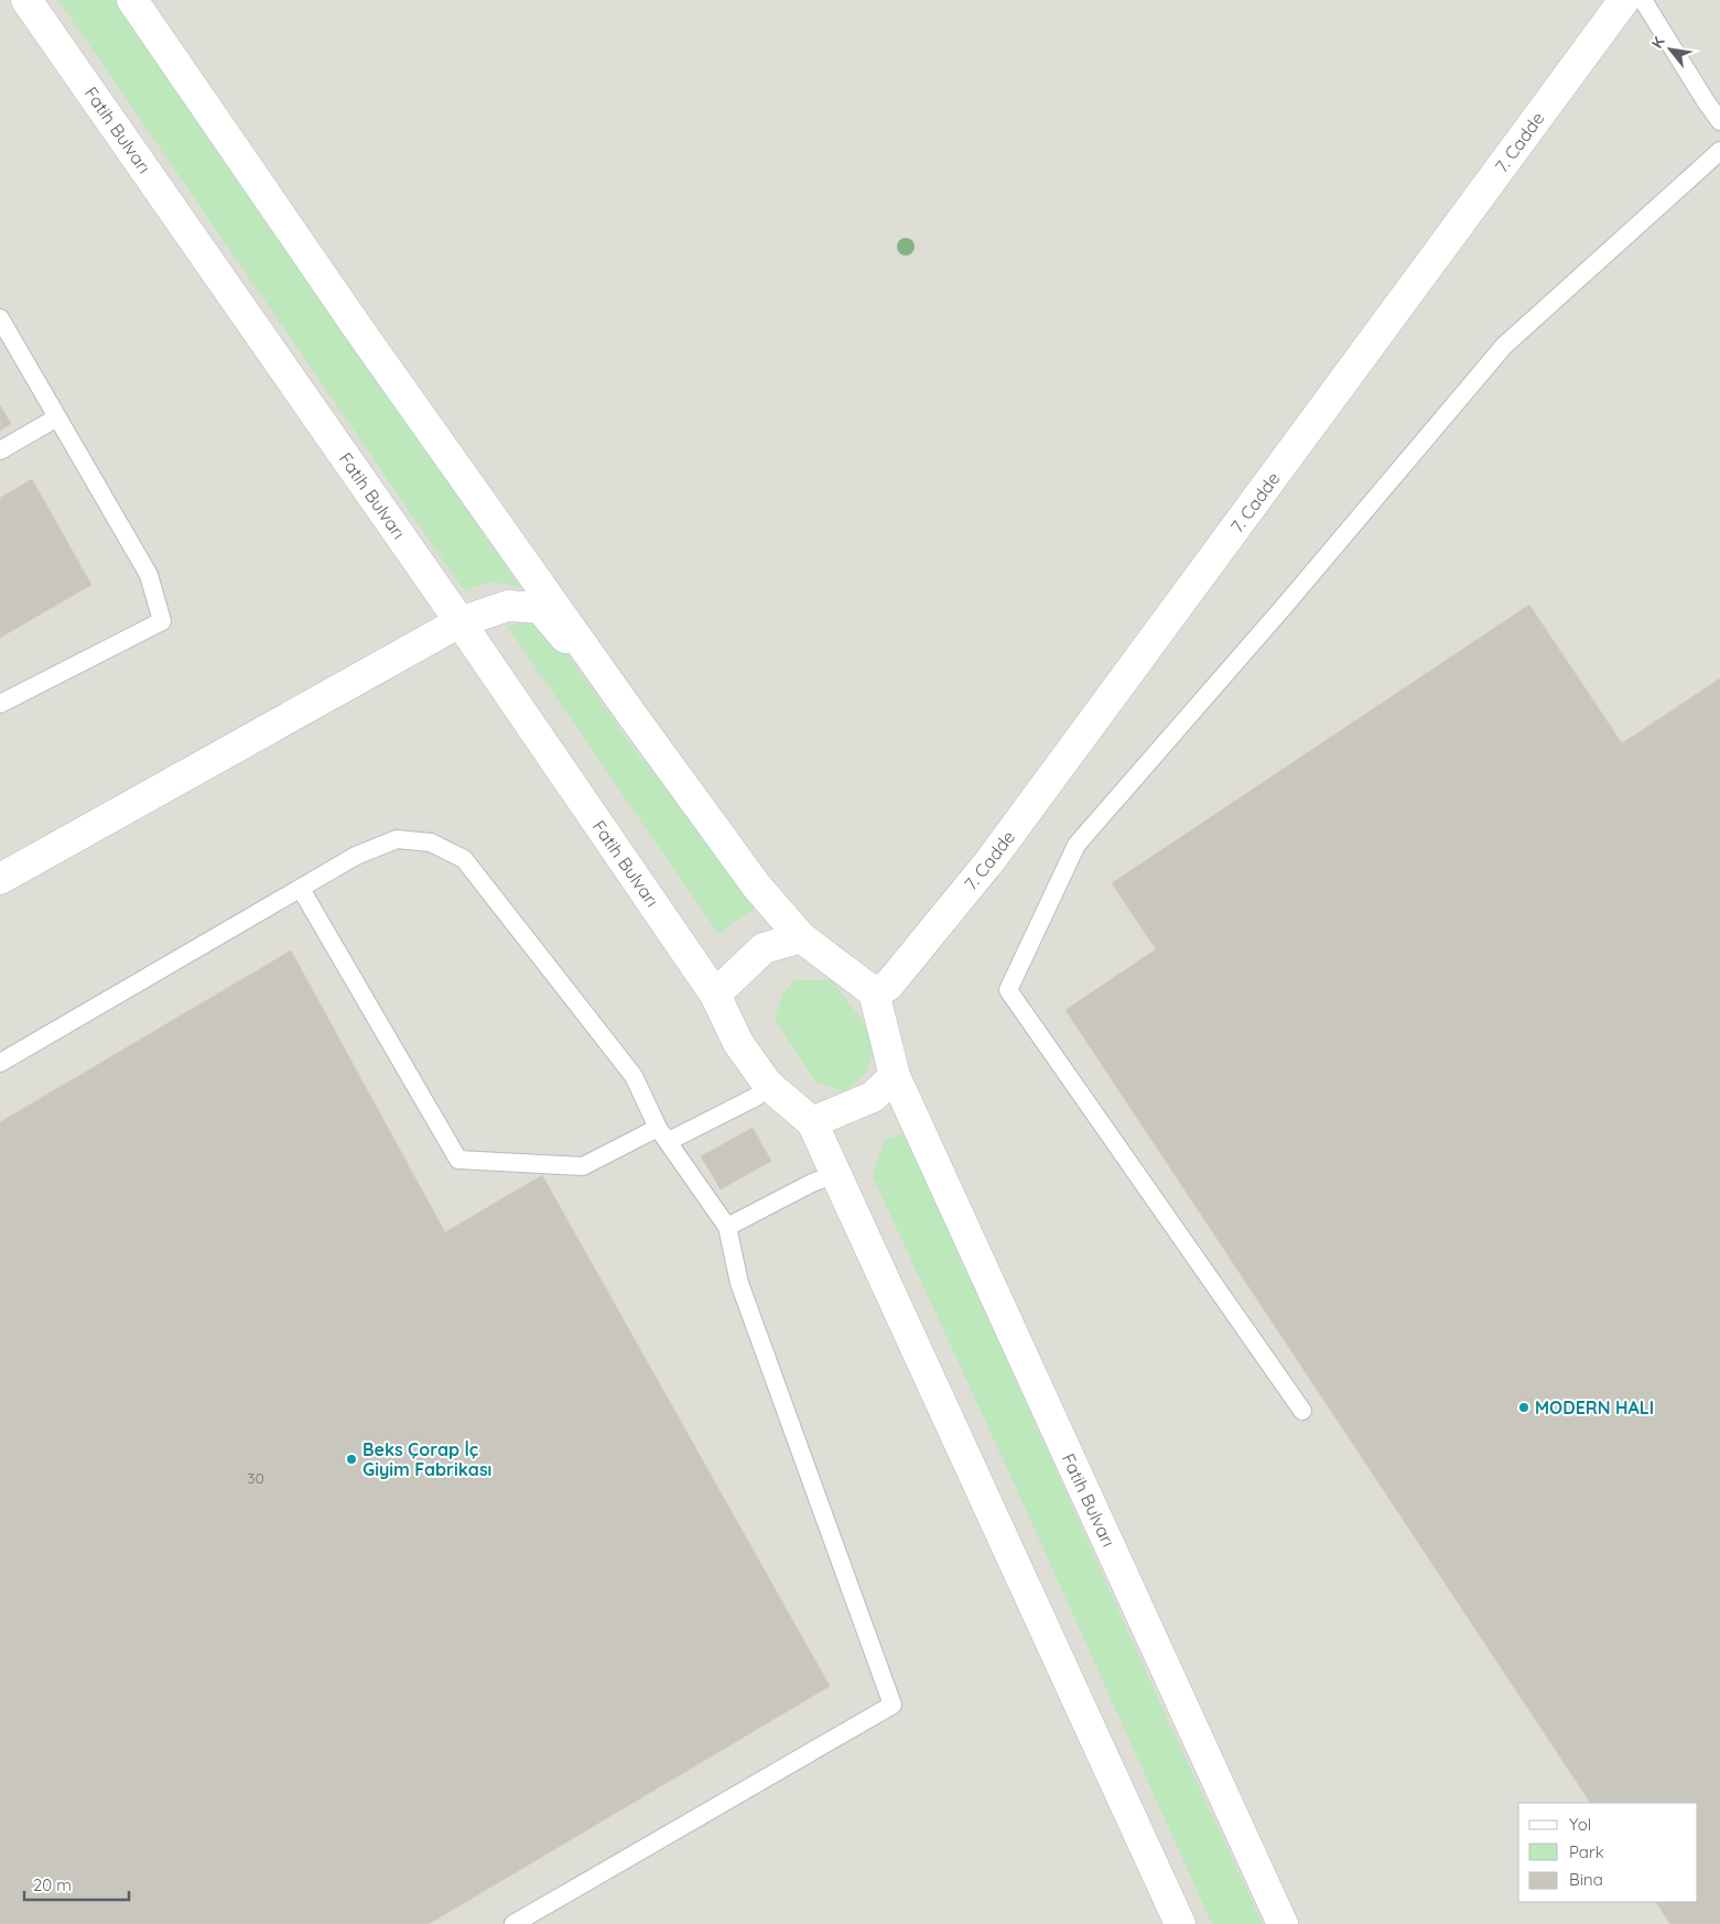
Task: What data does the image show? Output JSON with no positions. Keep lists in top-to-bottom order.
{
  "streets": {
    "main road": ["Fatih Bulvarı", "7. Cadde"]
  },
  "crossings": [
    ["Fatih Bulvarı", "7. Cadde"]
  ],
  "places": ["MODERN HALI", "Beks Çorap İç Giyim Fabrikası"],
  "house_numbers": ["30"],
  "legend": ["Yol", "Park", "Bina"],
  "scale_bar": "20 m",
  "north": "top left"
}
